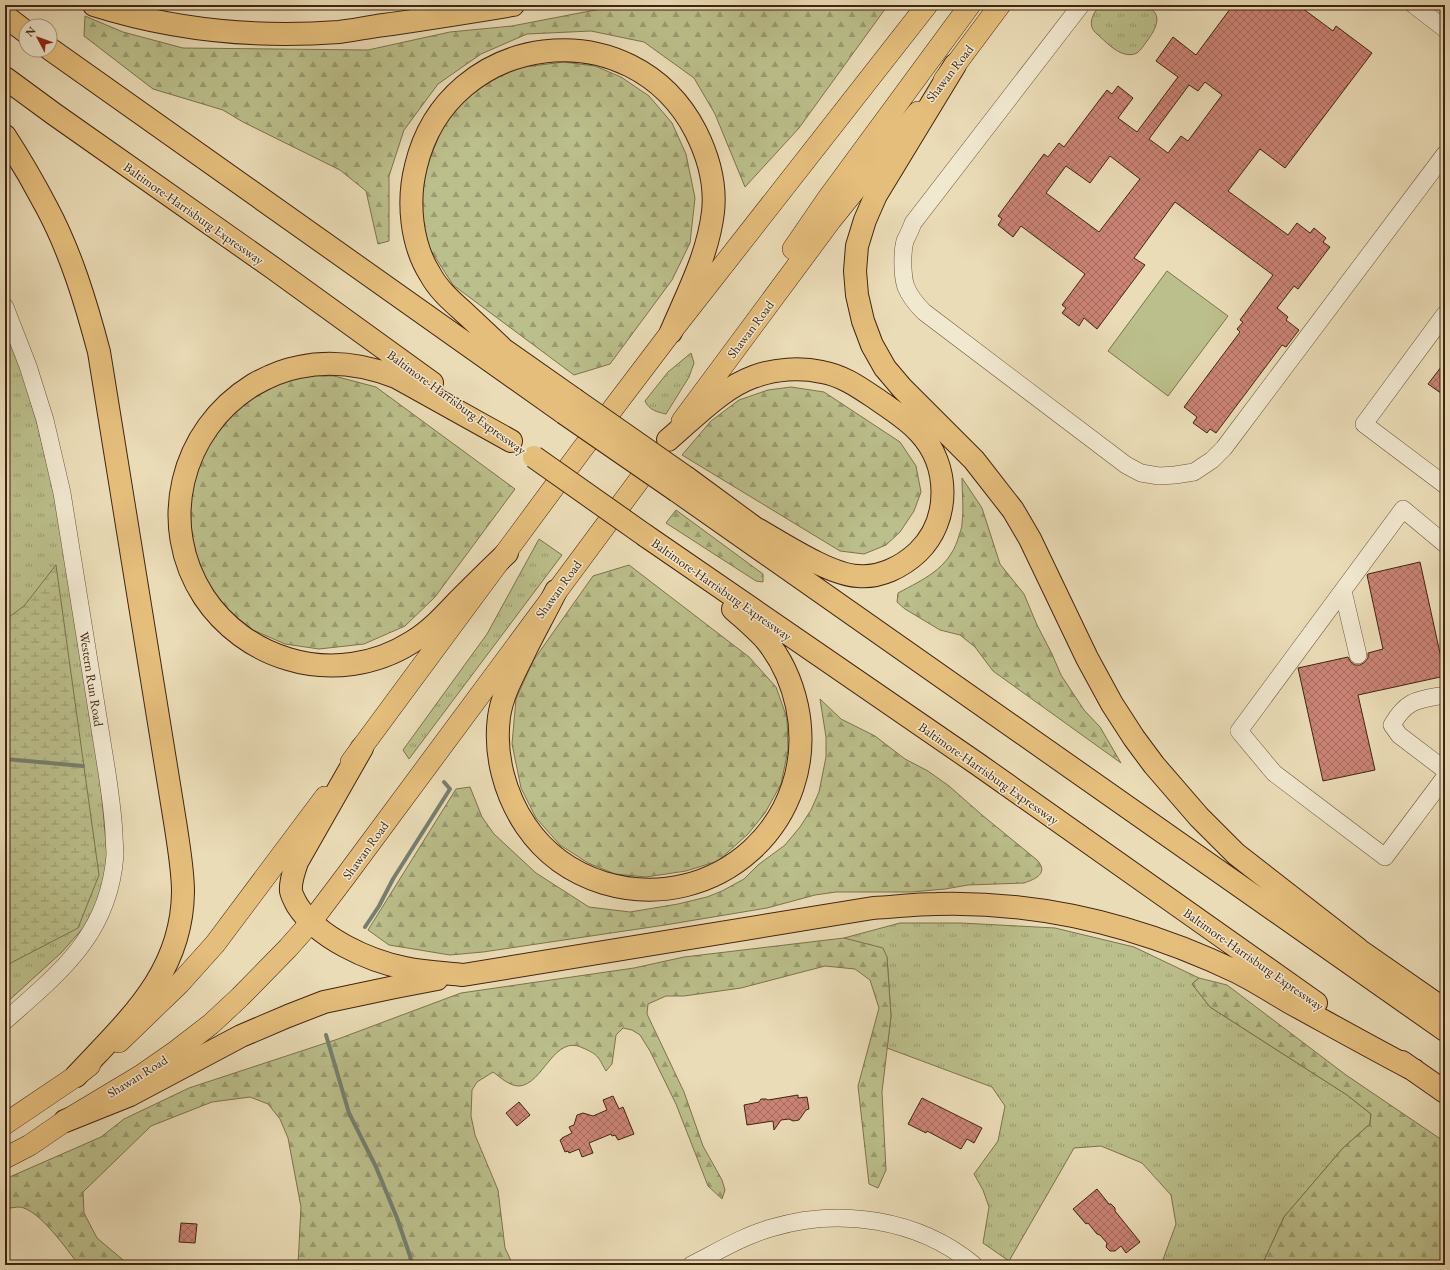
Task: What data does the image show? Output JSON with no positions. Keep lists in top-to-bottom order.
{
  "streets": {
    "highway": ["Baltimore-Harrisburg Expressway"],
    "main road": ["Shawan Road"],
    "street": ["Western Run Road"]
  },
  "north": "top left"
}
